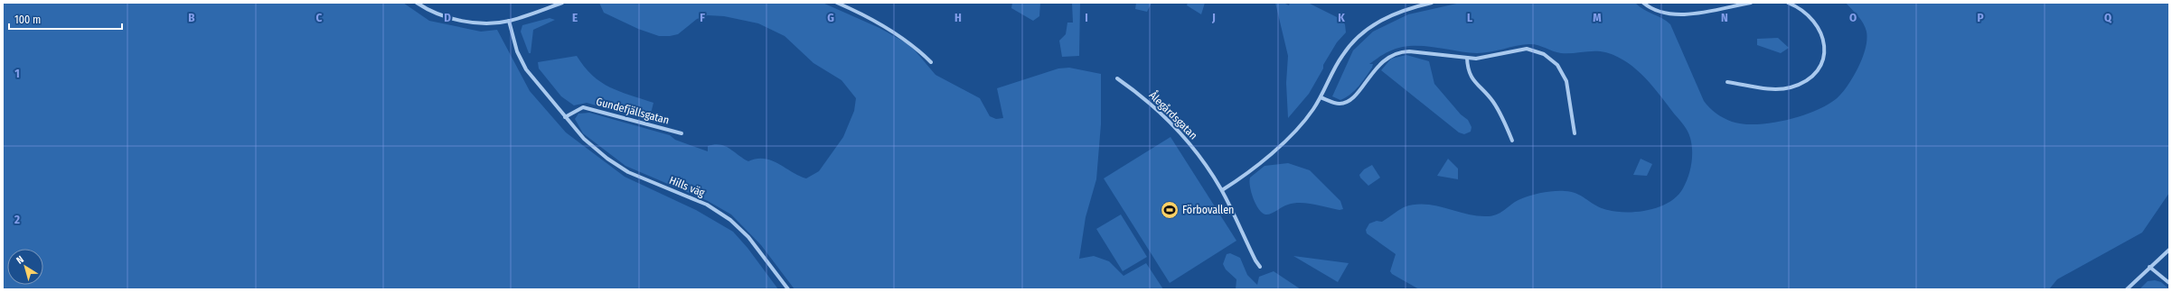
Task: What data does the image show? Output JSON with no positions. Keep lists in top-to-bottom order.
{
  "streets": {
    "street": ["Gundefjällsgatan", "Ålegårdsgatan", "Hills väg"]
  },
  "crossings": [
    ["Gundefjällsgatan", "Hills väg"]
  ],
  "places": {
    "sports": ["Förbovallen"]
  },
  "scale_bar": "100 m",
  "north": "top left",
  "grid": {
    "columns": [
      "B",
      "C",
      "D",
      "E",
      "F",
      "G",
      "H",
      "I",
      "J",
      "K",
      "L",
      "M",
      "N",
      "O",
      "P",
      "Q"
    ],
    "rows": ["1", "2"]
  }
}
